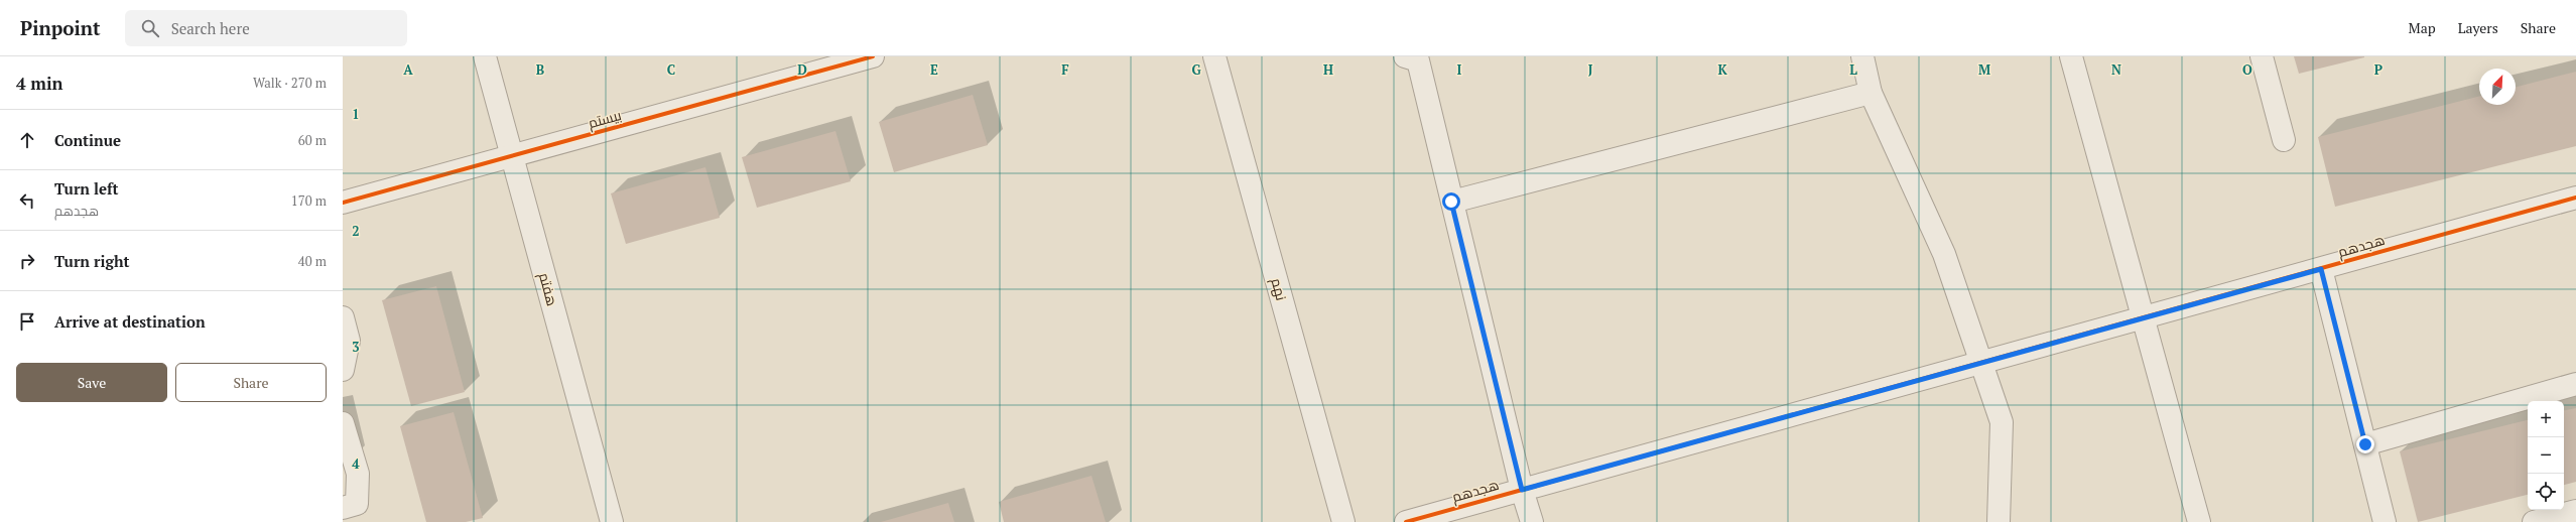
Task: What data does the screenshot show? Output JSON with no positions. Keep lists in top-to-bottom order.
{
  "streets": {
    "street": [
      "بیستم",
      "هجدهم",
      "هفتم",
      "نهم"
    ]
  },
  "crossings": [
    ["بیستم", "هفتم"]
  ],
  "north": "top right",
  "page": {
    "header": "Pinpoint",
    "search": "Search here",
    "nav": ["Map", "Layers", "Share"],
    "heading": ["4 min", "Walk · 270 m"],
    "list": [
      ["Continue", "60 m"],
      ["Turn left", "هجدهم", "170 m"],
      ["Turn right", "40 m"],
      "Arrive at destination"
    ],
    "buttons": ["Save", "Share"],
    "map_buttons": ["+", "−"]
  },
  "grid": {
    "columns": [
      "A",
      "B",
      "C",
      "D",
      "E",
      "F",
      "G",
      "H",
      "I",
      "J",
      "K",
      "L",
      "M",
      "N",
      "O",
      "P"
    ],
    "rows": [
      "1",
      "2",
      "3",
      "4"
    ]
  }
}
